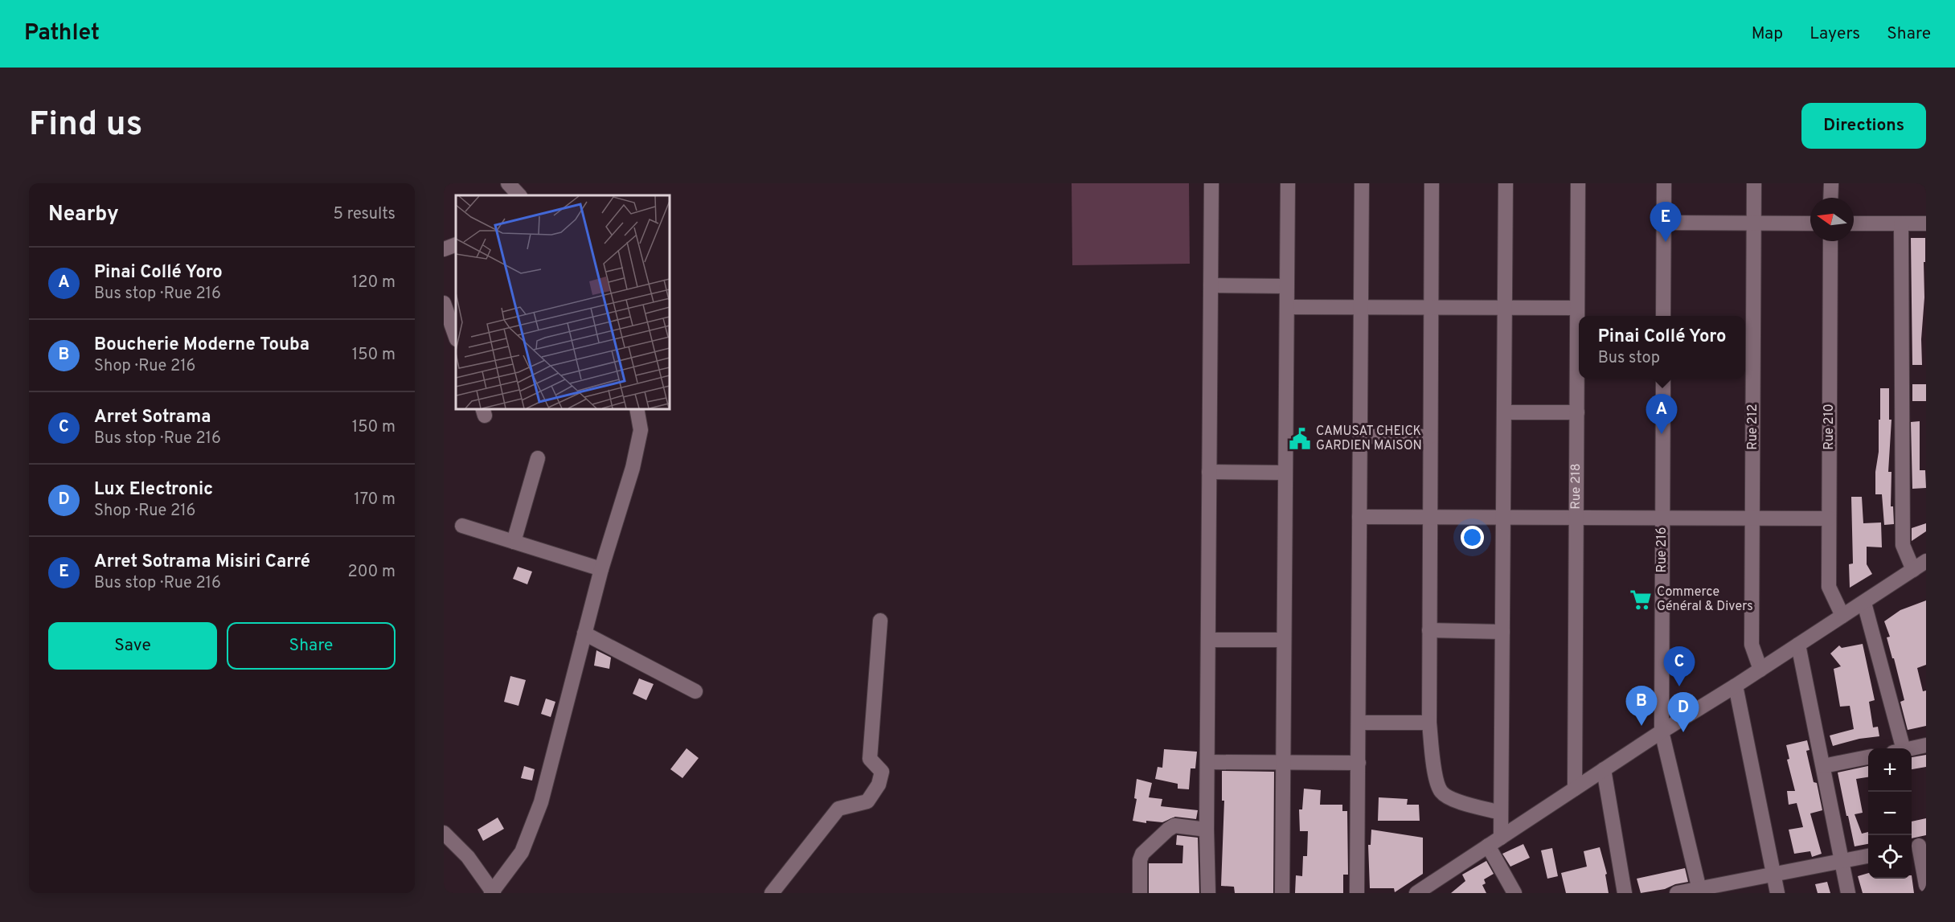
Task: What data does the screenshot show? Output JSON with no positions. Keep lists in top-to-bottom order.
{
  "streets": {
    "street": [
      "Rue 212",
      "Rue 210",
      "Rue 218",
      "Rue 216"
    ]
  },
  "places": {
    "public building": ["CAMUSAT CHEICK GARDIEN MAISON"],
    "supermarket": ["Commerce Général & Divers"]
  },
  "north": "left",
  "page": {
    "header": "Pathlet",
    "nav": ["Map", "Layers", "Share"],
    "buttons": [
      "Directions",
      ["Save", "Share"]
    ],
    "title": "Find us",
    "heading": ["Nearby", "5 results"],
    "pins": [
      "E",
      "A",
      "C",
      "B",
      "D"
    ],
    "list": [
      {
        "mark": "A",
        "name": "Pinai Collé Yoro",
        "note": "Bus stop · Rue 216",
        "value": "120 m"
      },
      {
        "mark": "B",
        "name": "Boucherie Moderne Touba",
        "note": "Shop · Rue 216",
        "value": "150 m"
      },
      {
        "mark": "C",
        "name": "Arret Sotrama",
        "note": "Bus stop · Rue 216",
        "value": "150 m"
      },
      {
        "mark": "D",
        "name": "Lux Electronic",
        "note": "Shop · Rue 216",
        "value": "170 m"
      },
      {
        "mark": "E",
        "name": "Arret Sotrama Misiri Carré",
        "note": "Bus stop · Rue 216",
        "value": "200 m"
      }
    ],
    "popup": ["Pinai Collé Yoro", "Bus stop"],
    "map_buttons": ["+", "−"]
  }
}
